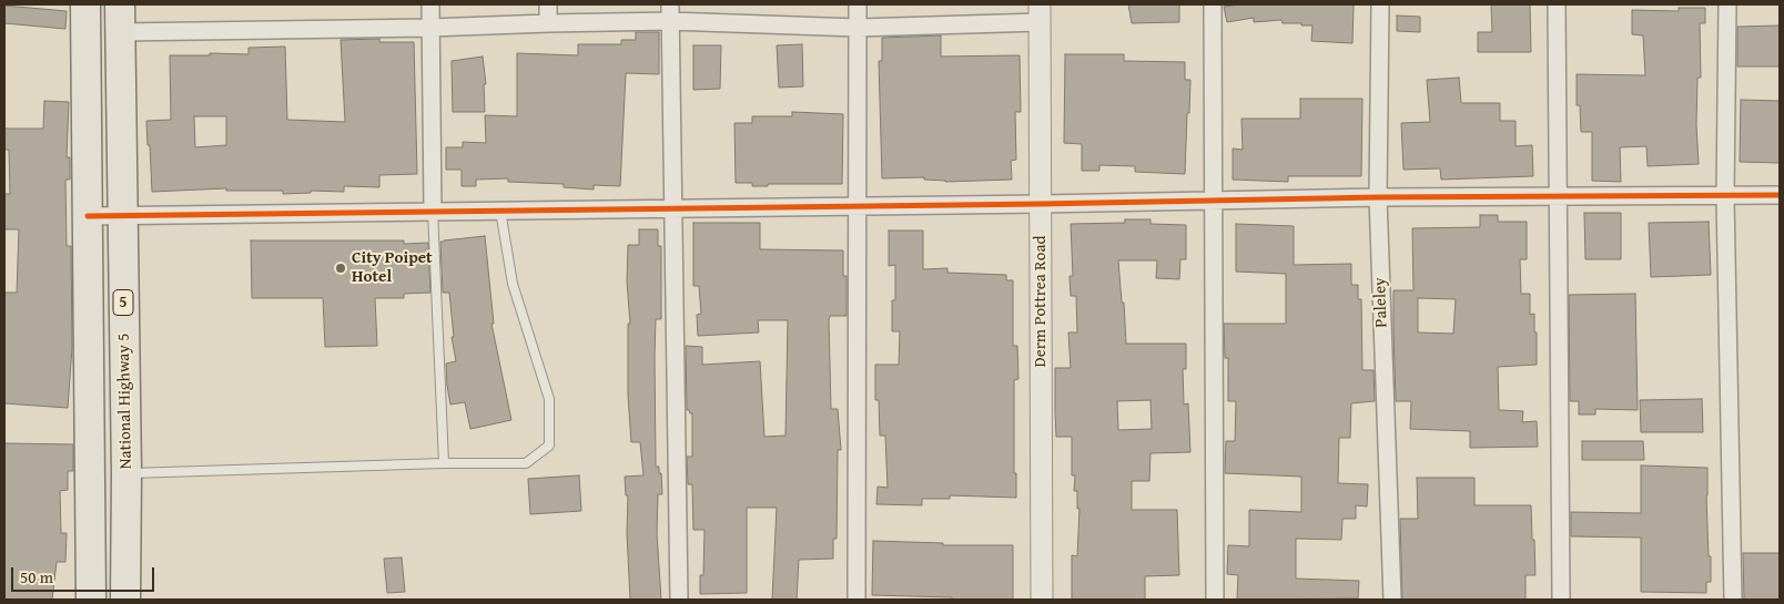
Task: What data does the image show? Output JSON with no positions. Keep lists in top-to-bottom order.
{
  "streets": {
    "highway": ["5", "National Highway 5"],
    "street": ["Derm Pottrea Road", "Paleley"]
  },
  "places": ["City Poipet Hotel"],
  "scale_bar": "50 m"
}
